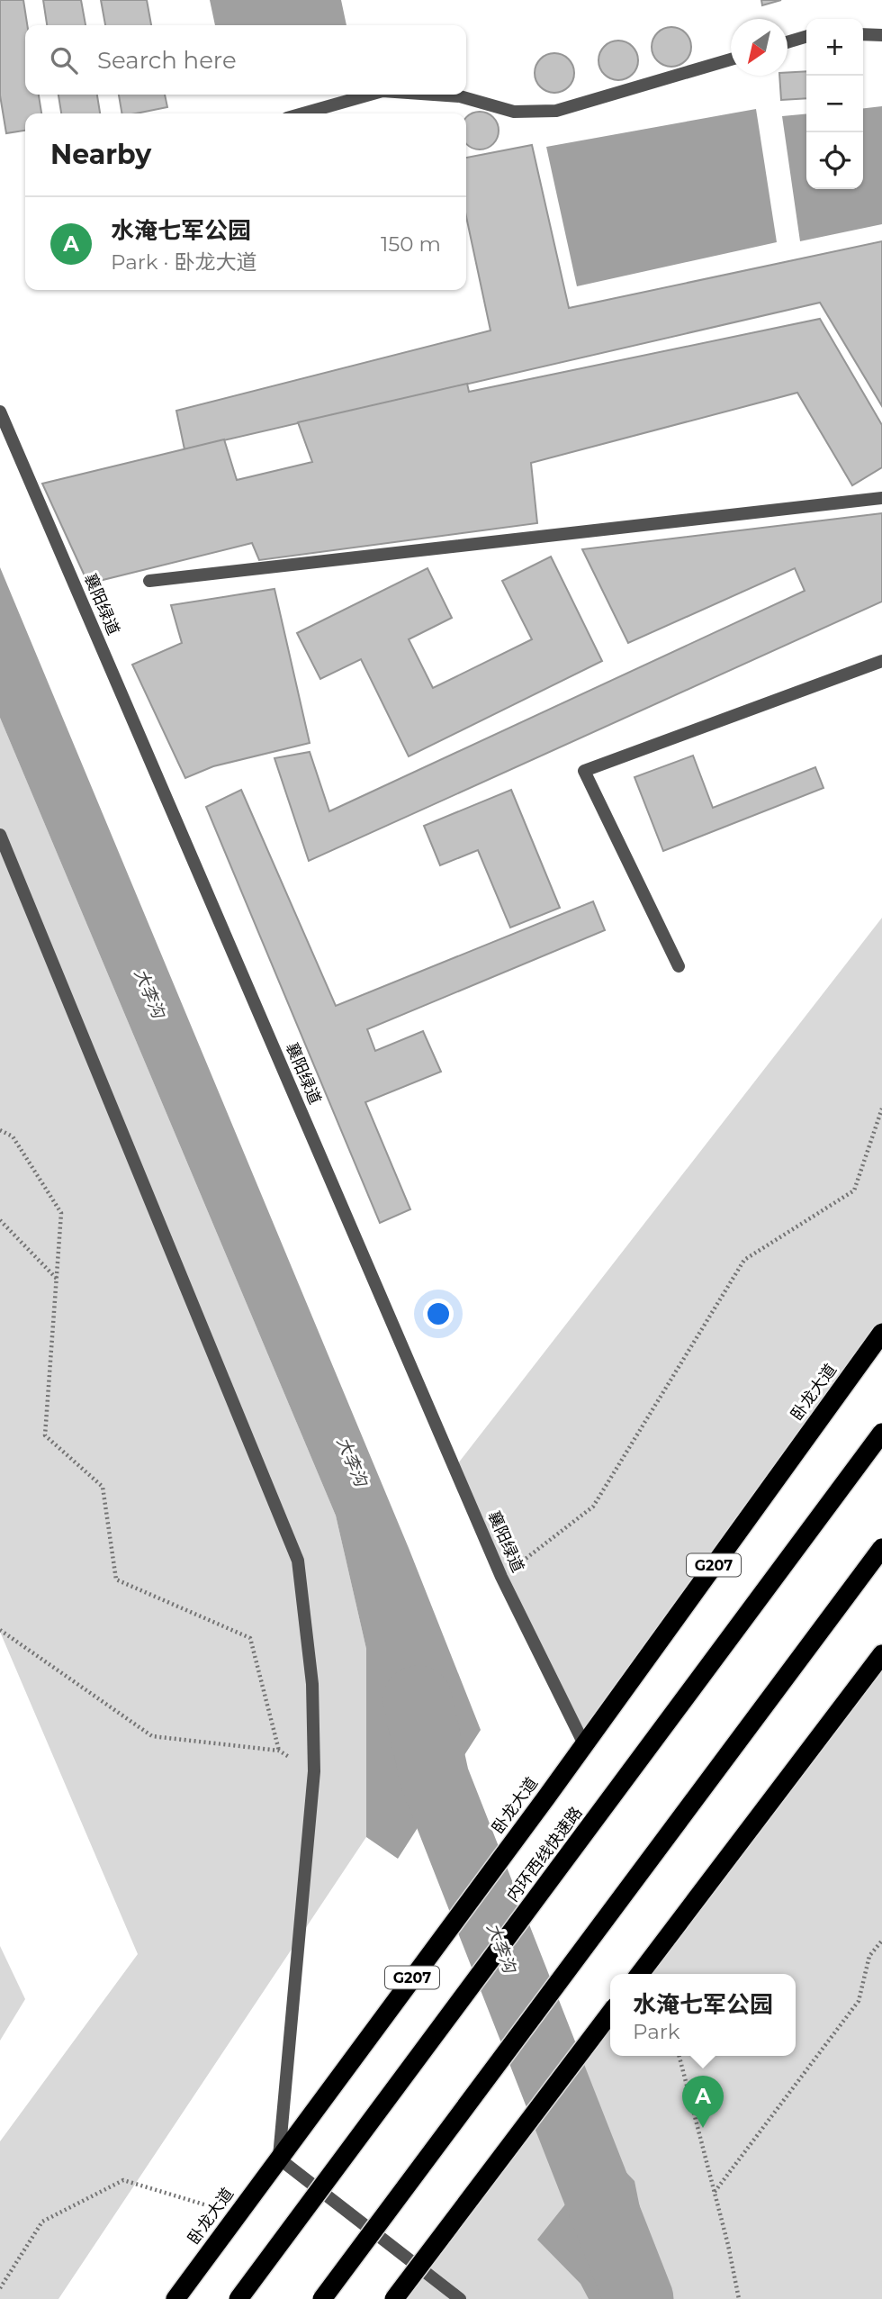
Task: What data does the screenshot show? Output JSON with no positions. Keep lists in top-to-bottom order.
{
  "streets": {
    "highway": ["卧龙大道", "G207", "内环西线快速路"],
    "street": ["襄阳绿道"]
  },
  "crossings": [
    ["襄阳绿道", "卧龙大道"]
  ],
  "water": ["大李沟"],
  "north": "bottom left",
  "page": {
    "map_buttons": ["+", "−"],
    "search": "Search here",
    "heading": "Nearby",
    "list": [
      {
        "mark": "A",
        "name": "水淹七军公园",
        "note": "Park · 卧龙大道",
        "value": "150 m"
      }
    ],
    "popup": ["水淹七军公园", "Park"],
    "pins": "A"
  }
}
